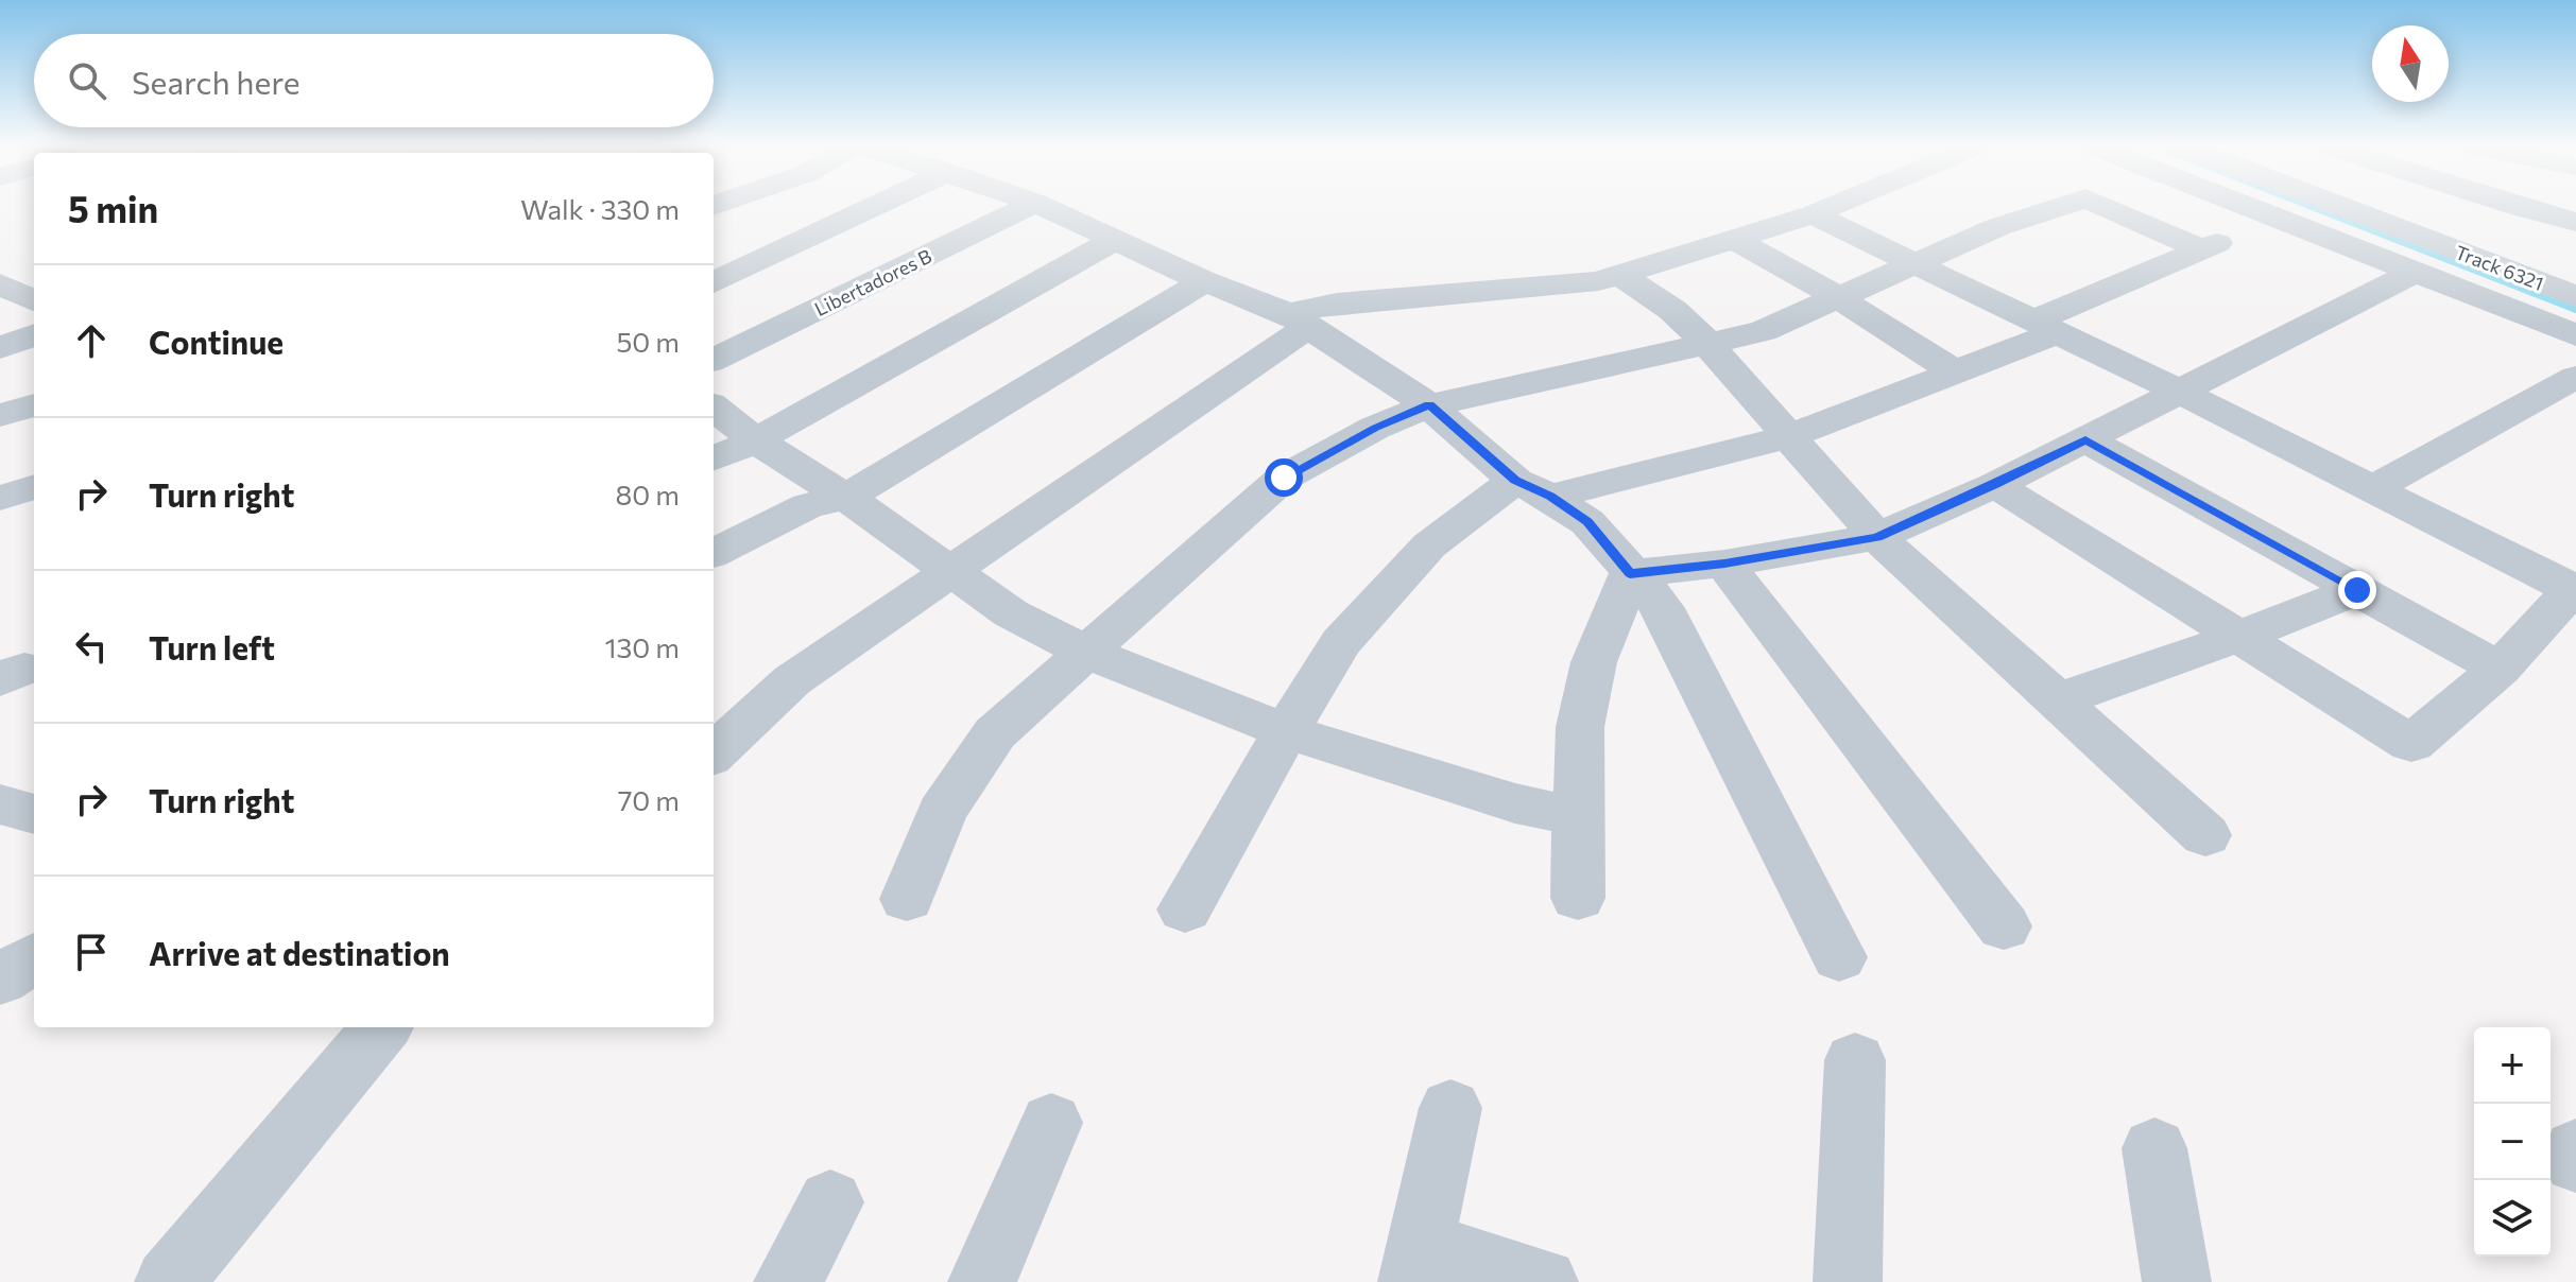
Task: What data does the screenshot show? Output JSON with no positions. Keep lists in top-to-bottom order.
{
  "streets": {
    "street": ["Track 6321", "Libertadores B"]
  },
  "north": "top",
  "page": {
    "search": "Search here",
    "heading": ["5 min", "Walk · 330 m"],
    "list": [
      ["Continue", "50 m"],
      ["Turn right", "80 m"],
      ["Turn left", "130 m"],
      ["Turn right", "70 m"],
      "Arrive at destination"
    ],
    "map_buttons": ["+", "−"]
  }
}
